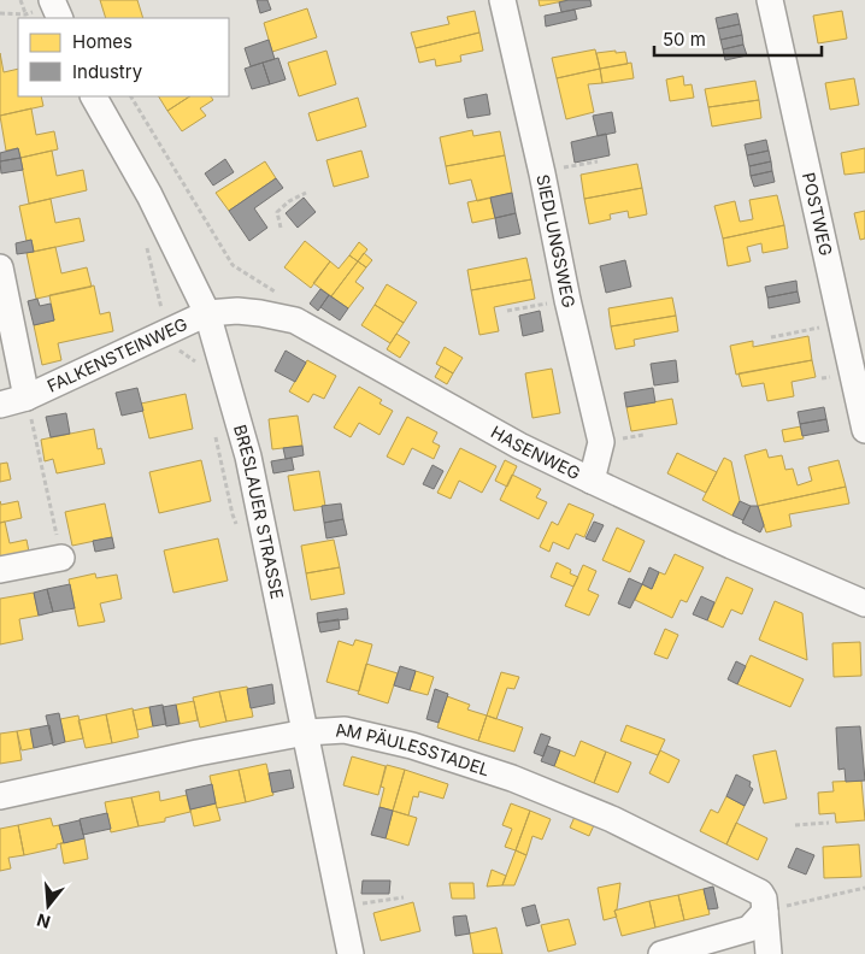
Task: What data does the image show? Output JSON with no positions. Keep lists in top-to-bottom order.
{
  "streets": {
    "street": [
      "POSTWEG",
      "SIEDLUNGSWEG",
      "FALKENSTEINWEG",
      "HASENWEG",
      "BRESLAUER STRASSE",
      "AM PÄULESSTADEL"
    ]
  },
  "crossings": [
    ["SIEDLUNGSWEG", "HASENWEG"],
    ["FALKENSTEINWEG", "HASENWEG"],
    ["FALKENSTEINWEG", "BRESLAUER STRASSE"],
    ["HASENWEG", "BRESLAUER STRASSE"],
    ["BRESLAUER STRASSE", "AM PÄULESSTADEL"]
  ],
  "legend": ["Homes", "Industry"],
  "scale_bar": "50 m",
  "north": "bottom"
}
